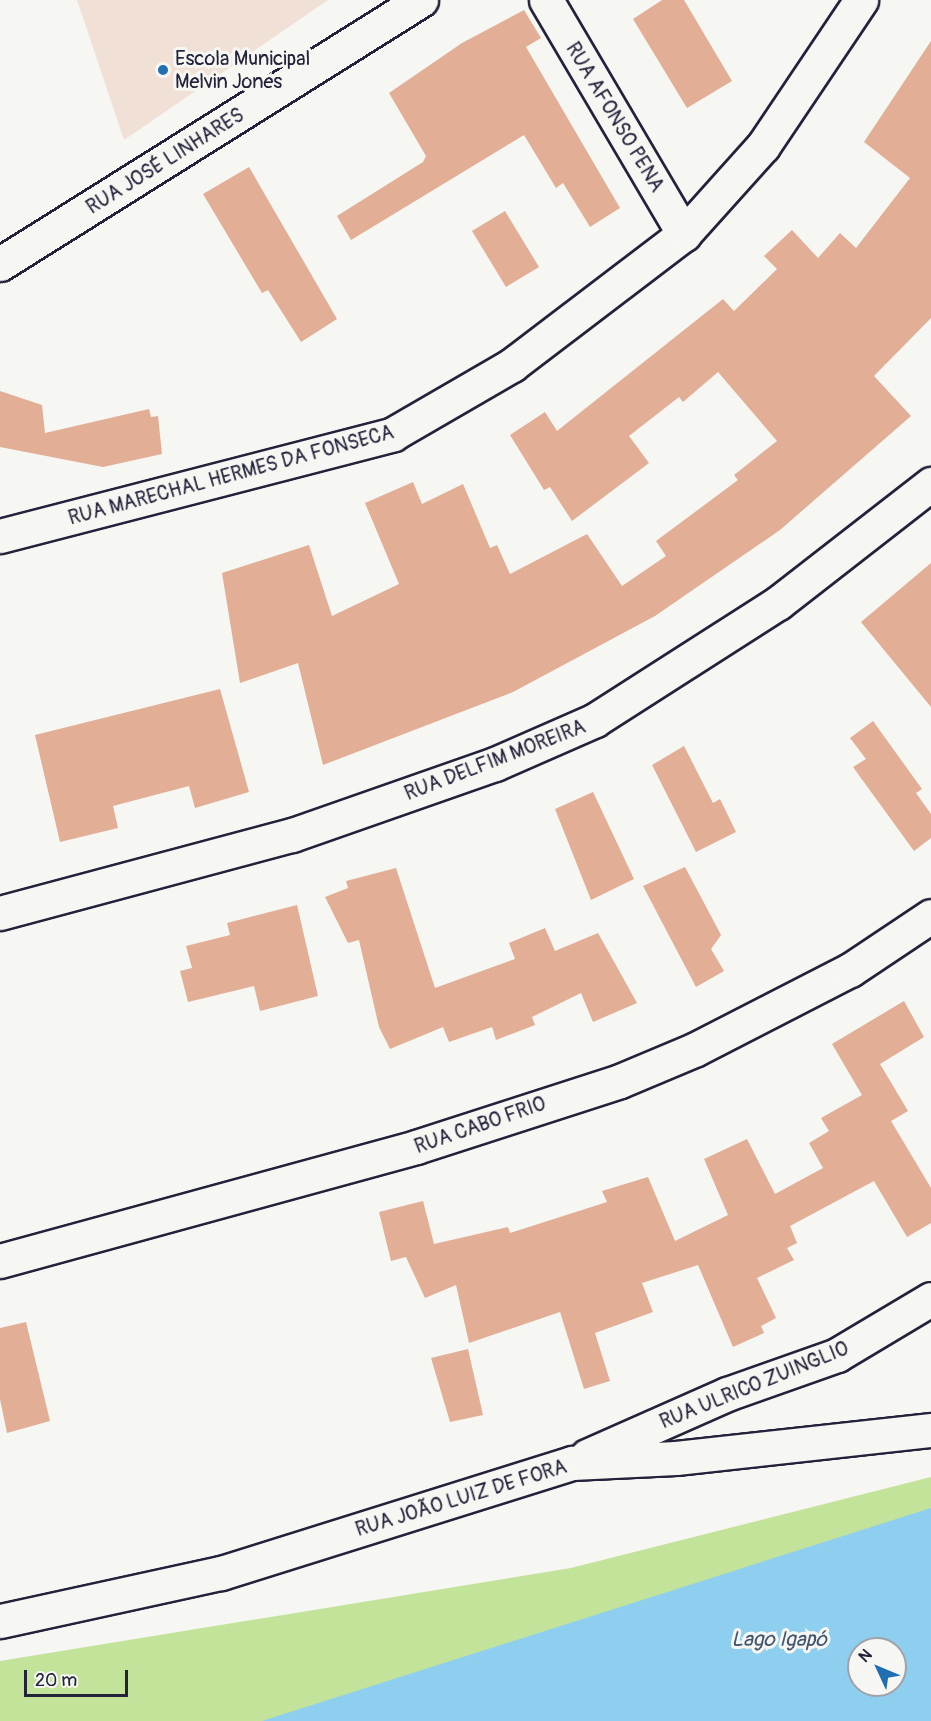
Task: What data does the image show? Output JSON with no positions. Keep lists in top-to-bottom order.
{
  "streets": {
    "street": [
      "RUA AFONSO PENA",
      "RUA JOSÉ LINHARES",
      "RUA MARECHAL HERMES DA FONSECA",
      "RUA DELFIM MOREIRA",
      "RUA CABO FRIO",
      "RUA ULRICO ZUINGLIO",
      "RUA JOÃO LUIZ DE FORA"
    ]
  },
  "crossings": [
    ["RUA AFONSO PENA", "RUA MARECHAL HERMES DA FONSECA"],
    ["RUA ULRICO ZUINGLIO", "RUA JOÃO LUIZ DE FORA"]
  ],
  "water": ["Lago Igapó"],
  "places": ["Escola Municipal Melvin Jones"],
  "scale_bar": "20 m",
  "north": "top left"
}
